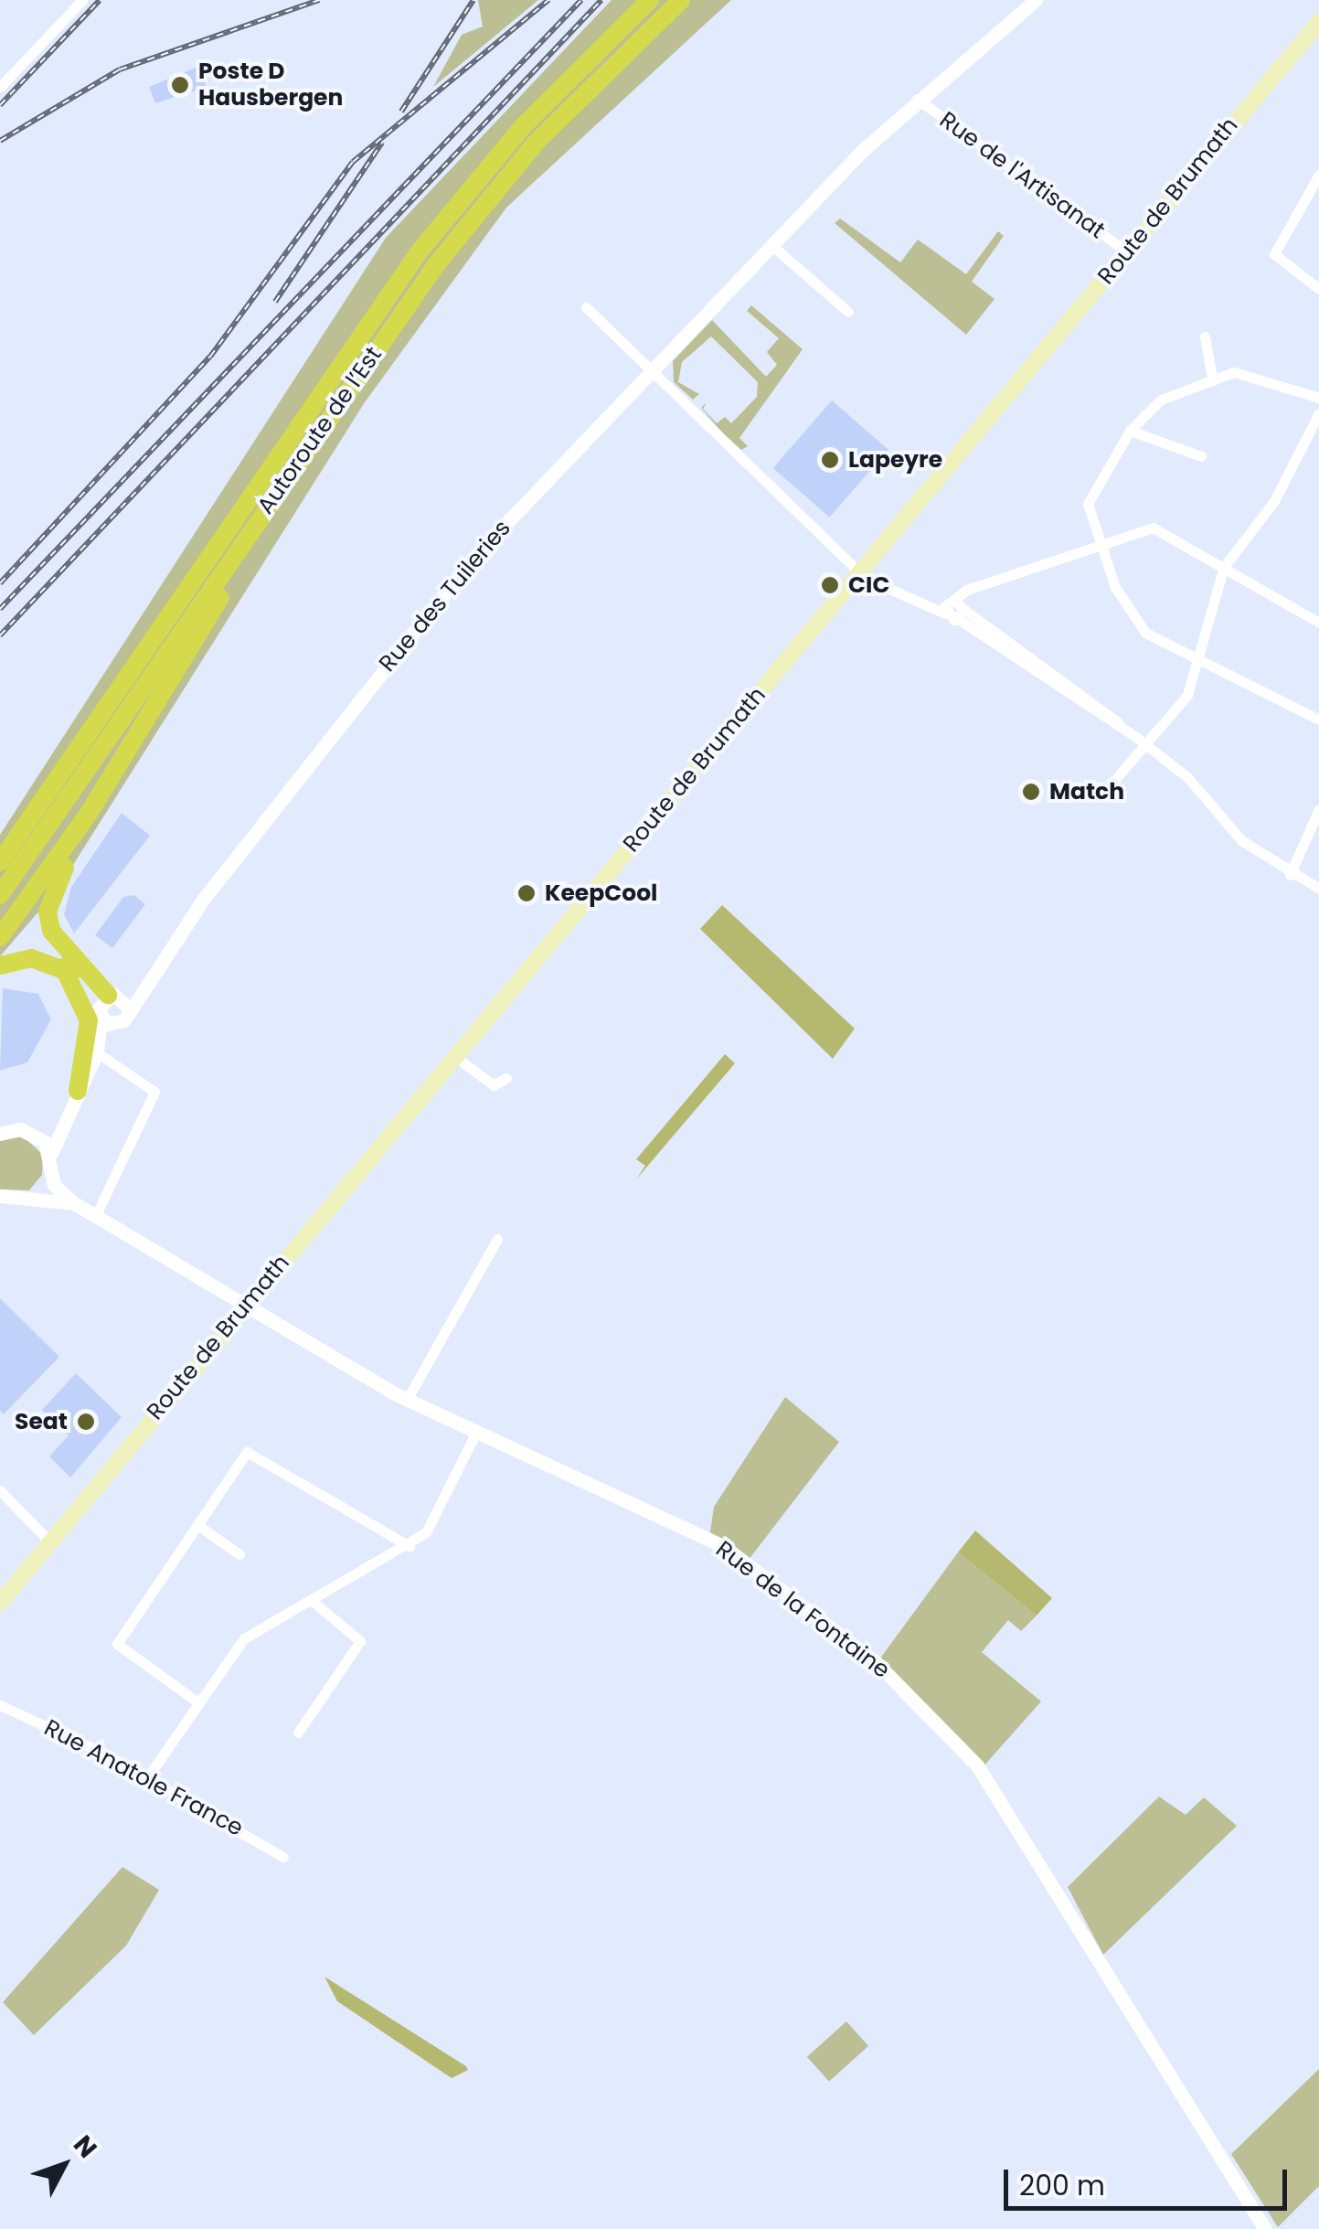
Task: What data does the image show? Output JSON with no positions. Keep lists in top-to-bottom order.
{
  "streets": {
    "highway": ["Autoroute de l’Est"],
    "main road": ["Route de Brumath"],
    "street": [
      "Rue de l'Artisanat",
      "Rue des Tuileries",
      "Rue de la Fontaine",
      "Rue Anatole France"
    ]
  },
  "crossings": [
    ["Rue de l'Artisanat", "Route de Brumath"],
    ["Rue de l'Artisanat", "Rue des Tuileries"],
    ["Route de Brumath", "Rue de la Fontaine"]
  ],
  "places": [
    "Poste D Hausbergen",
    "Lapeyre",
    "CIC",
    "Match",
    "KeepCool",
    "Seat"
  ],
  "scale_bar": "200 m",
  "north": "top right"
}
